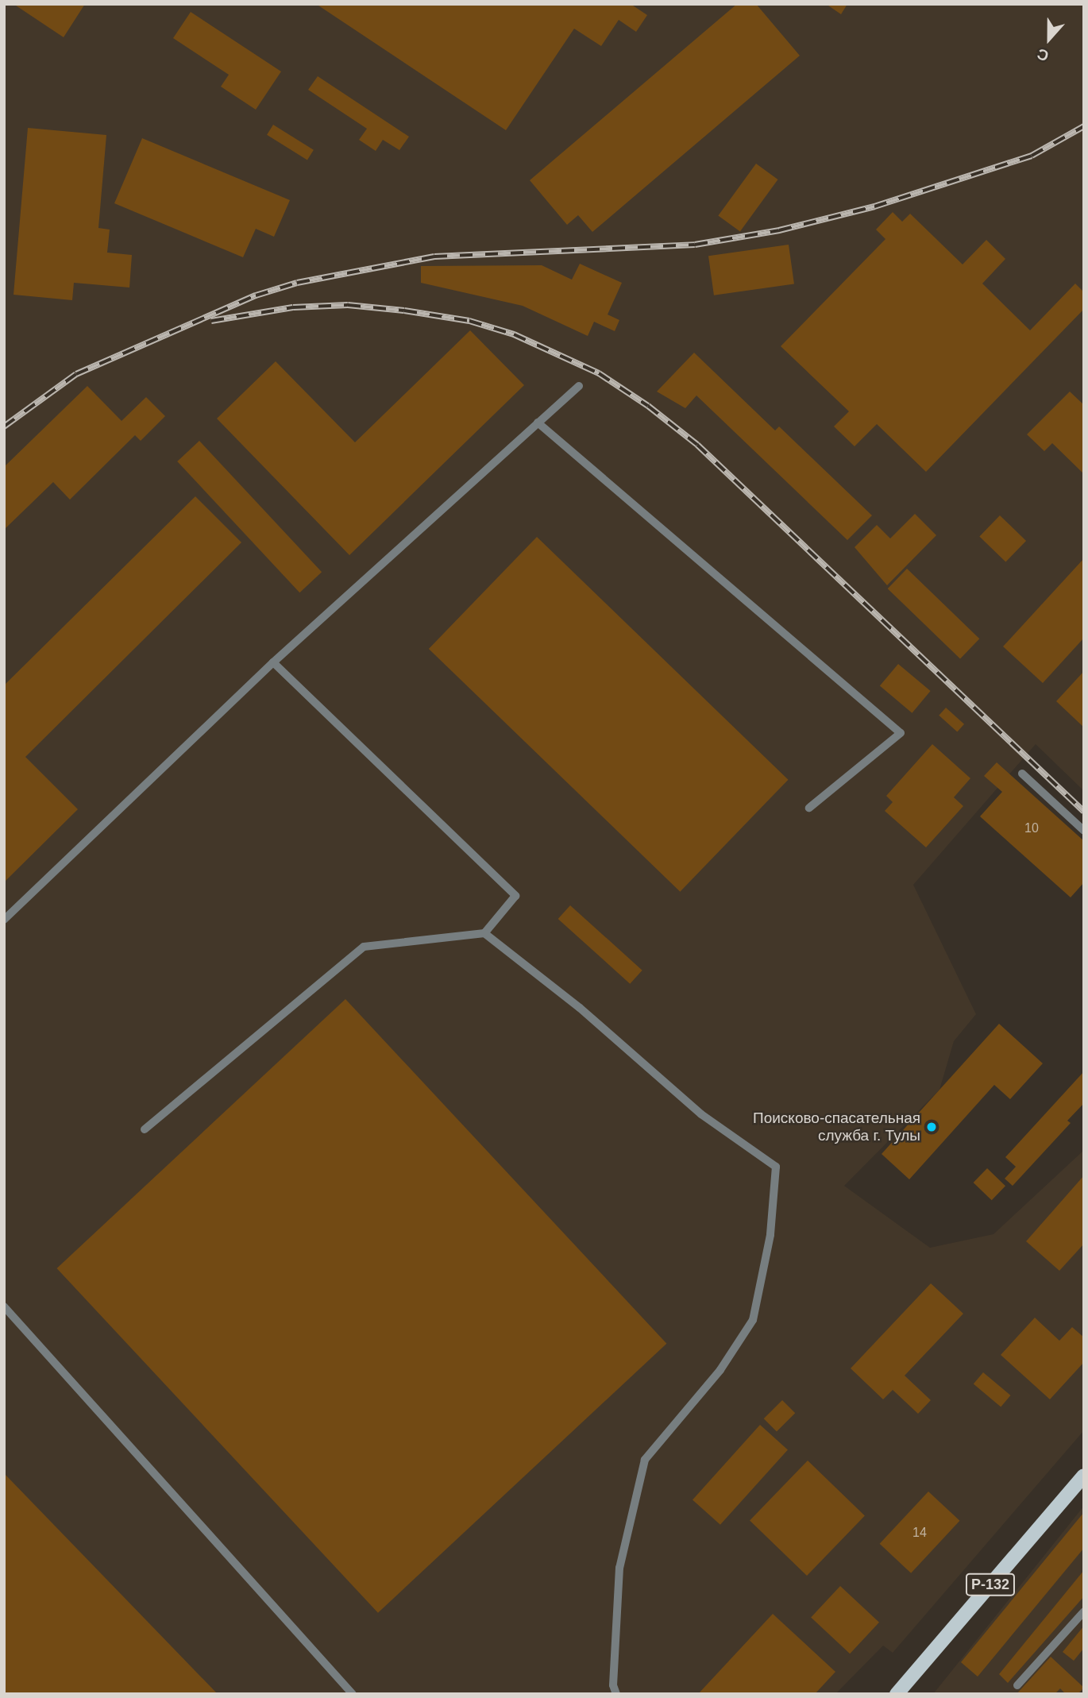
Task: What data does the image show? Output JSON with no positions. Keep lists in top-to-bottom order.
{
  "streets": {
    "main road": ["Р-132"]
  },
  "places": ["Поисково-спасательная служба г. Тулы"],
  "house_numbers": ["10", "14"],
  "north": "bottom"
}
